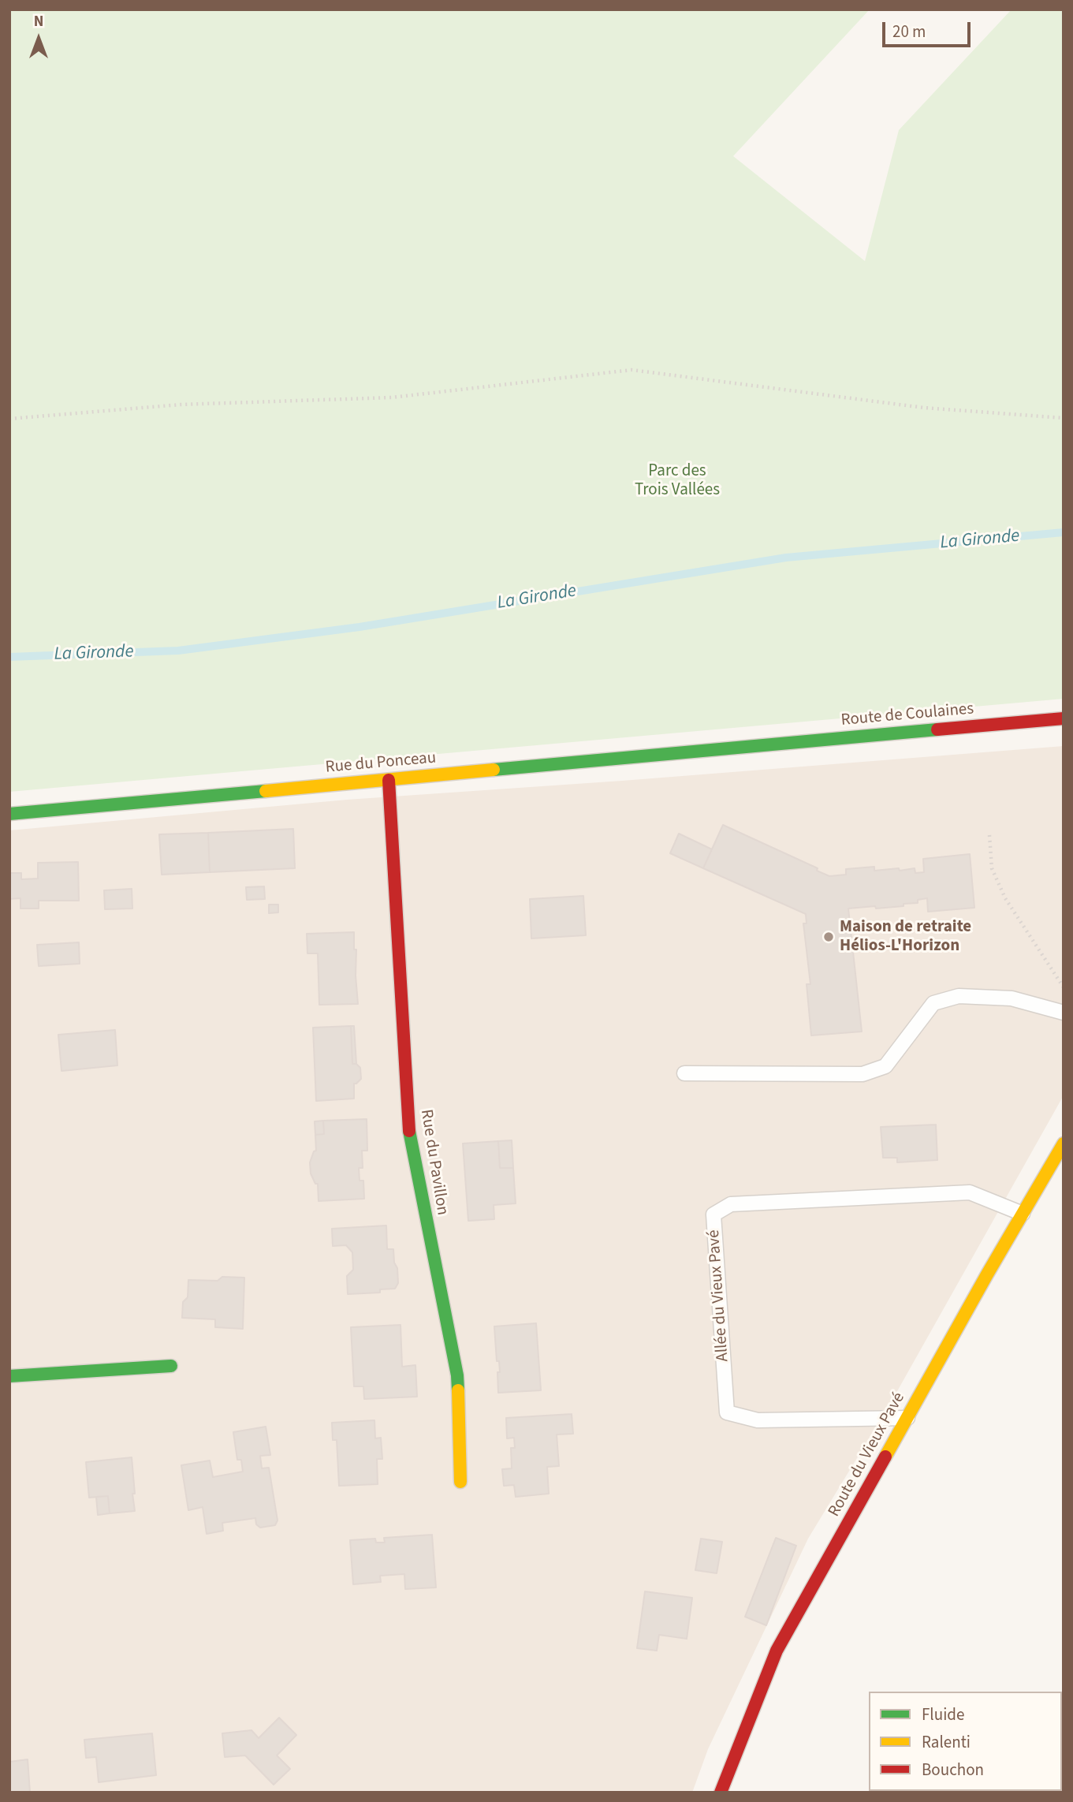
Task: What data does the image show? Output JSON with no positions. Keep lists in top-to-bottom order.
{
  "streets": {
    "street": [
      "Route de Coulaines",
      "Rue du Ponceau",
      "Rue du Pavillon",
      "Route du Vieux Pavé"
    ],
    "lane": ["Allée du Vieux Pavé"]
  },
  "crossings": [
    ["Route de Coulaines", "Rue du Ponceau"],
    ["Rue du Ponceau", "Rue du Pavillon"],
    ["Allée du Vieux Pavé", "Route du Vieux Pavé"]
  ],
  "water": ["La Gironde"],
  "parks": ["Parc des Trois Vallées"],
  "places": ["Maison de retraite Hélios-L'Horizon"],
  "legend": ["Fluide", "Ralenti", "Bouchon"],
  "scale_bar": "20 m",
  "north": "top"
}
